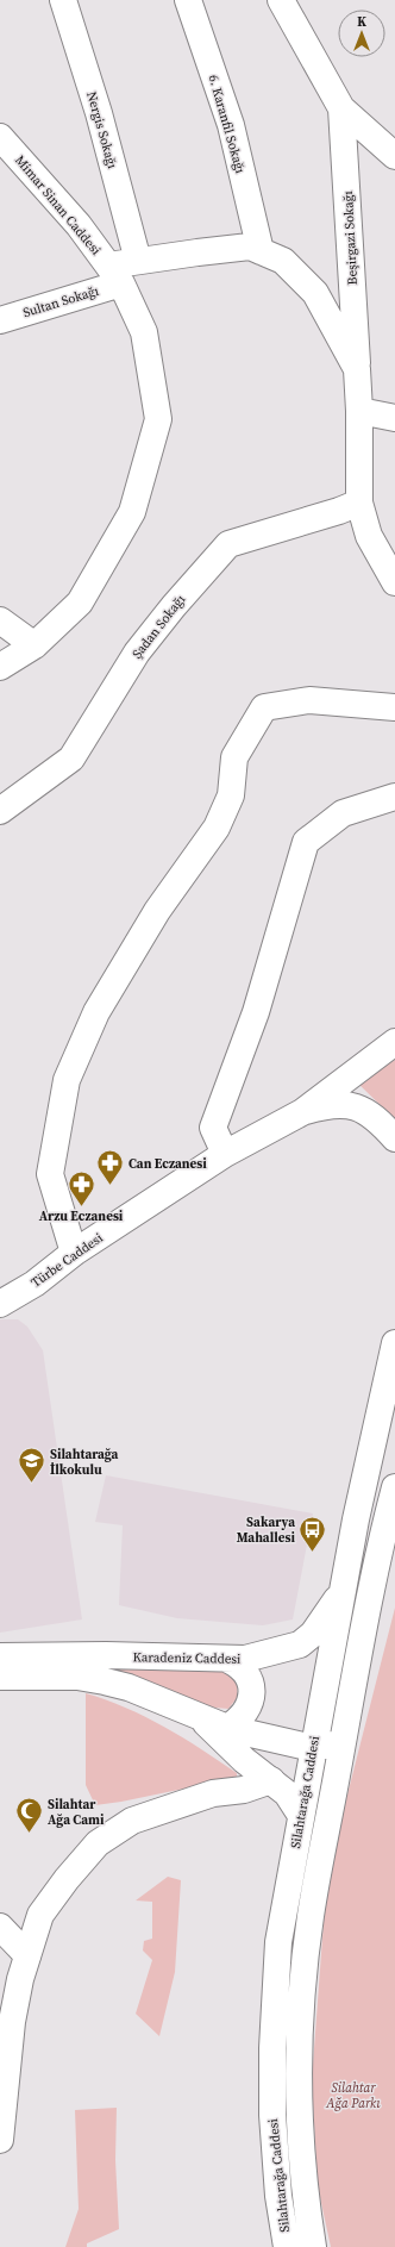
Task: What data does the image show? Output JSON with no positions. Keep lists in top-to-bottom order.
{
  "streets": {
    "street": [
      "6. Karanfil Sokağı",
      "Nergis Sokağı",
      "Mimar Sinan Caddesi",
      "Beşirgazi Sokağı",
      "Sultan Sokağı",
      "Şadan Sokağı",
      "Türbe Caddesi",
      "Karadeniz Caddesi",
      "Silahtarağa Caddesi"
    ]
  },
  "crossings": [
    ["6. Karanfil Sokağı", "Sultan Sokağı"],
    ["Nergis Sokağı", "Sultan Sokağı"],
    ["Mimar Sinan Caddesi", "Sultan Sokağı"],
    ["Beşirgazi Sokağı", "Sultan Sokağı"],
    ["Beşirgazi Sokağı", "Şadan Sokağı"],
    ["Karadeniz Caddesi", "Silahtarağa Caddesi"]
  ],
  "parks": ["Silahtar Ağa Parkı"],
  "places": {
    "pharmacy": ["Can Eczanesi", "Arzu Eczanesi"],
    "school or university": ["Silahtarağa İlkokulu"],
    "bus stop": ["Sakarya Mahallesi"],
    "mosque": ["Silahtar Ağa Cami"]
  },
  "north": "top"
}
